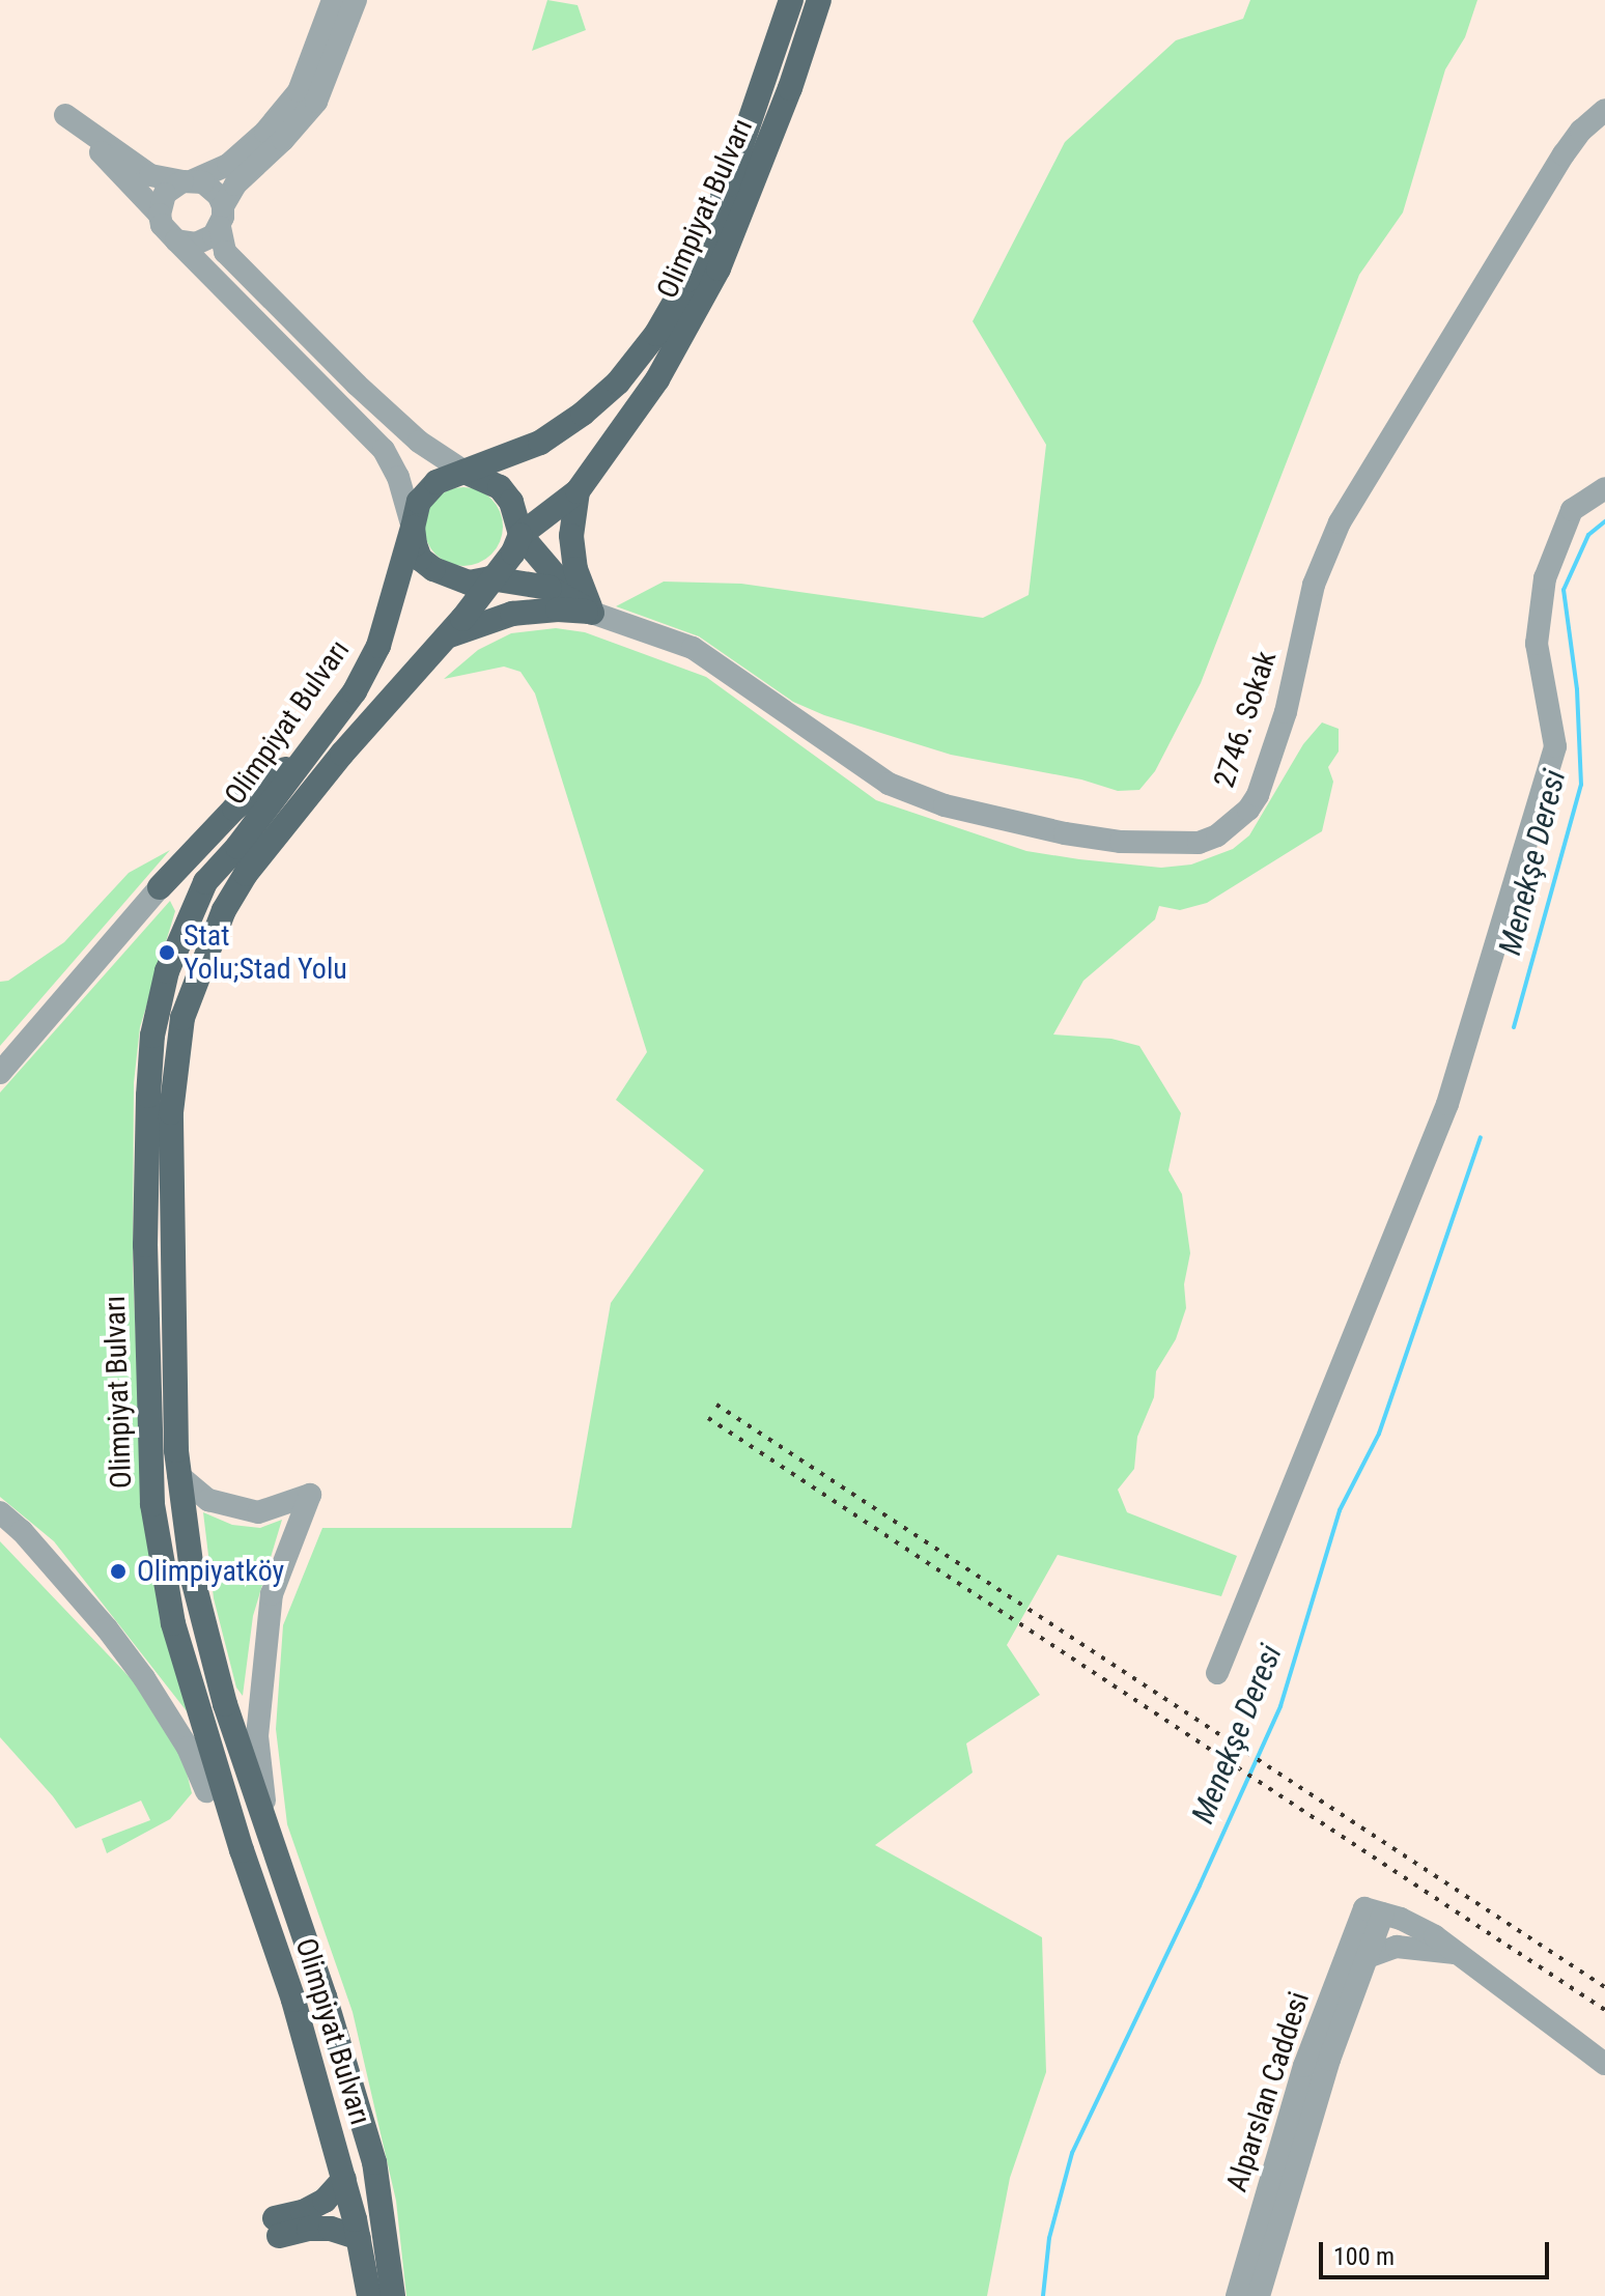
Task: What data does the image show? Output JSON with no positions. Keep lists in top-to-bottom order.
{
  "streets": {
    "main road": ["Olimpiyat Bulvarı"],
    "street": ["2746. Sokak", "Alparslan Caddesi"]
  },
  "water": ["Menekşe Deresi"],
  "places": ["Stat Yolu;Stad Yolu", "Olimpiyatköy"],
  "scale_bar": "100 m"
}
